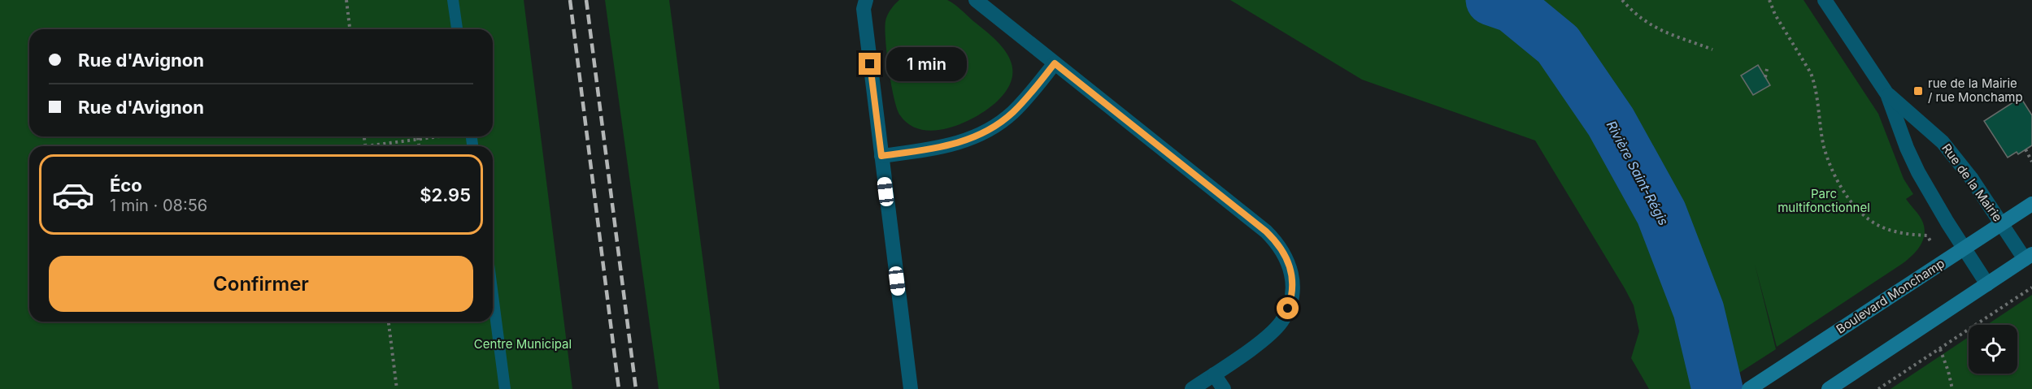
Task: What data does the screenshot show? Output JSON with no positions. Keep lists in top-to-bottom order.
{
  "streets": {
    "street": ["Rue de la Mairie", "Boulevard Monchamp"]
  },
  "crossings": [
    ["Rue de la Mairie", "Boulevard Monchamp"]
  ],
  "water": ["Rivière Saint-Régis"],
  "parks": ["Parc multifonctionnel", "Centre Municipal"],
  "places": {
    "transit": ["rue de la Mairie / rue Monchamp"]
  },
  "page": {
    "banner": ["Rue d'Avignon", "Rue d'Avignon"],
    "bubble": "1 min",
    "list": [
      {
        "name": "Éco",
        "note": "1 min · 08:56",
        "value": "$2.95"
      }
    ],
    "buttons": "Confirmer"
  }
}
